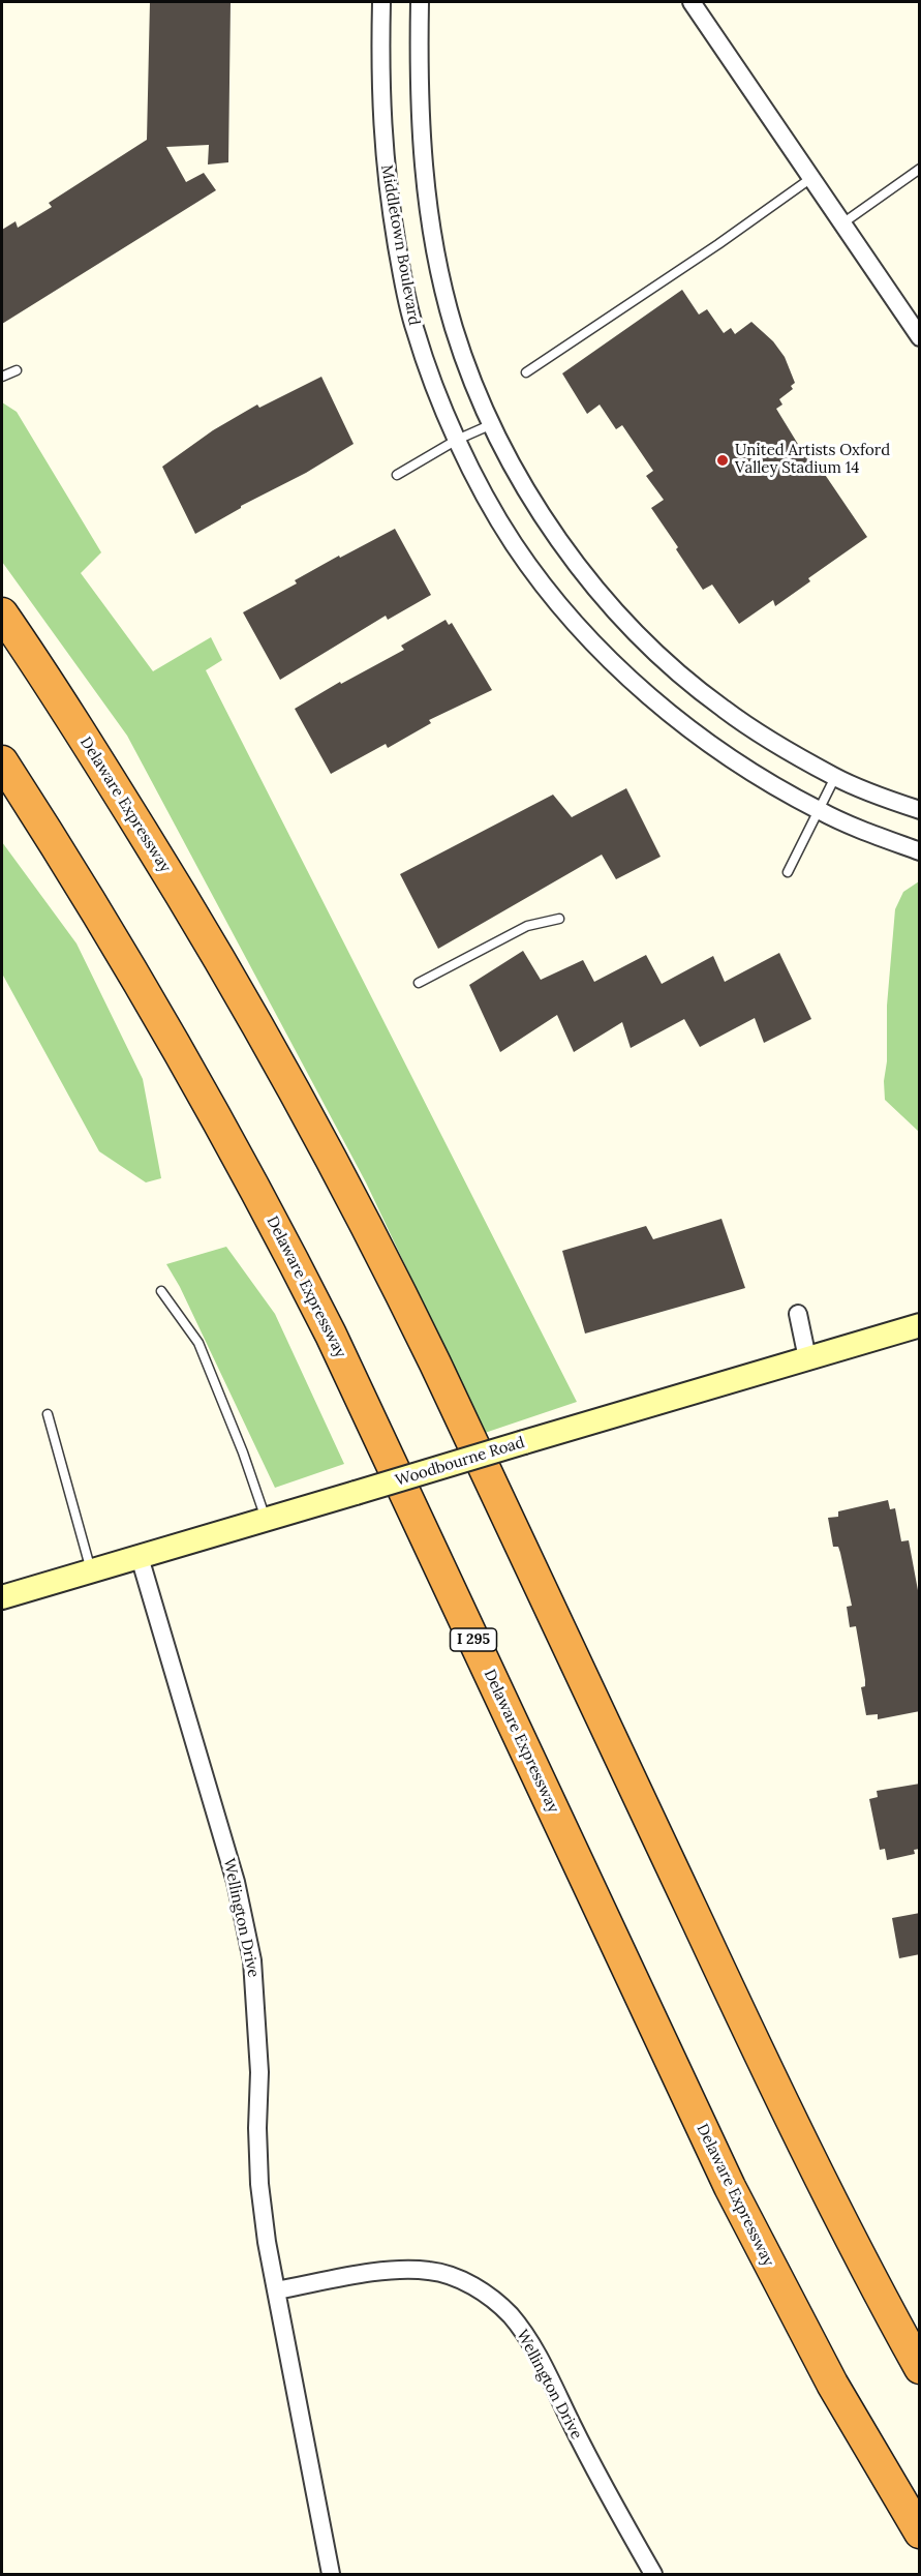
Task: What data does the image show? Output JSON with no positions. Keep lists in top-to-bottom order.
{
  "streets": {
    "highway": ["Delaware Expressway", "I 295"],
    "main road": ["Woodbourne Road"],
    "street": ["Middletown Boulevard", "Wellington Drive"]
  },
  "crossings": [
    ["Woodbourne Road", "Wellington Drive"]
  ],
  "places": ["United Artists Oxford Valley Stadium 14"]
}
